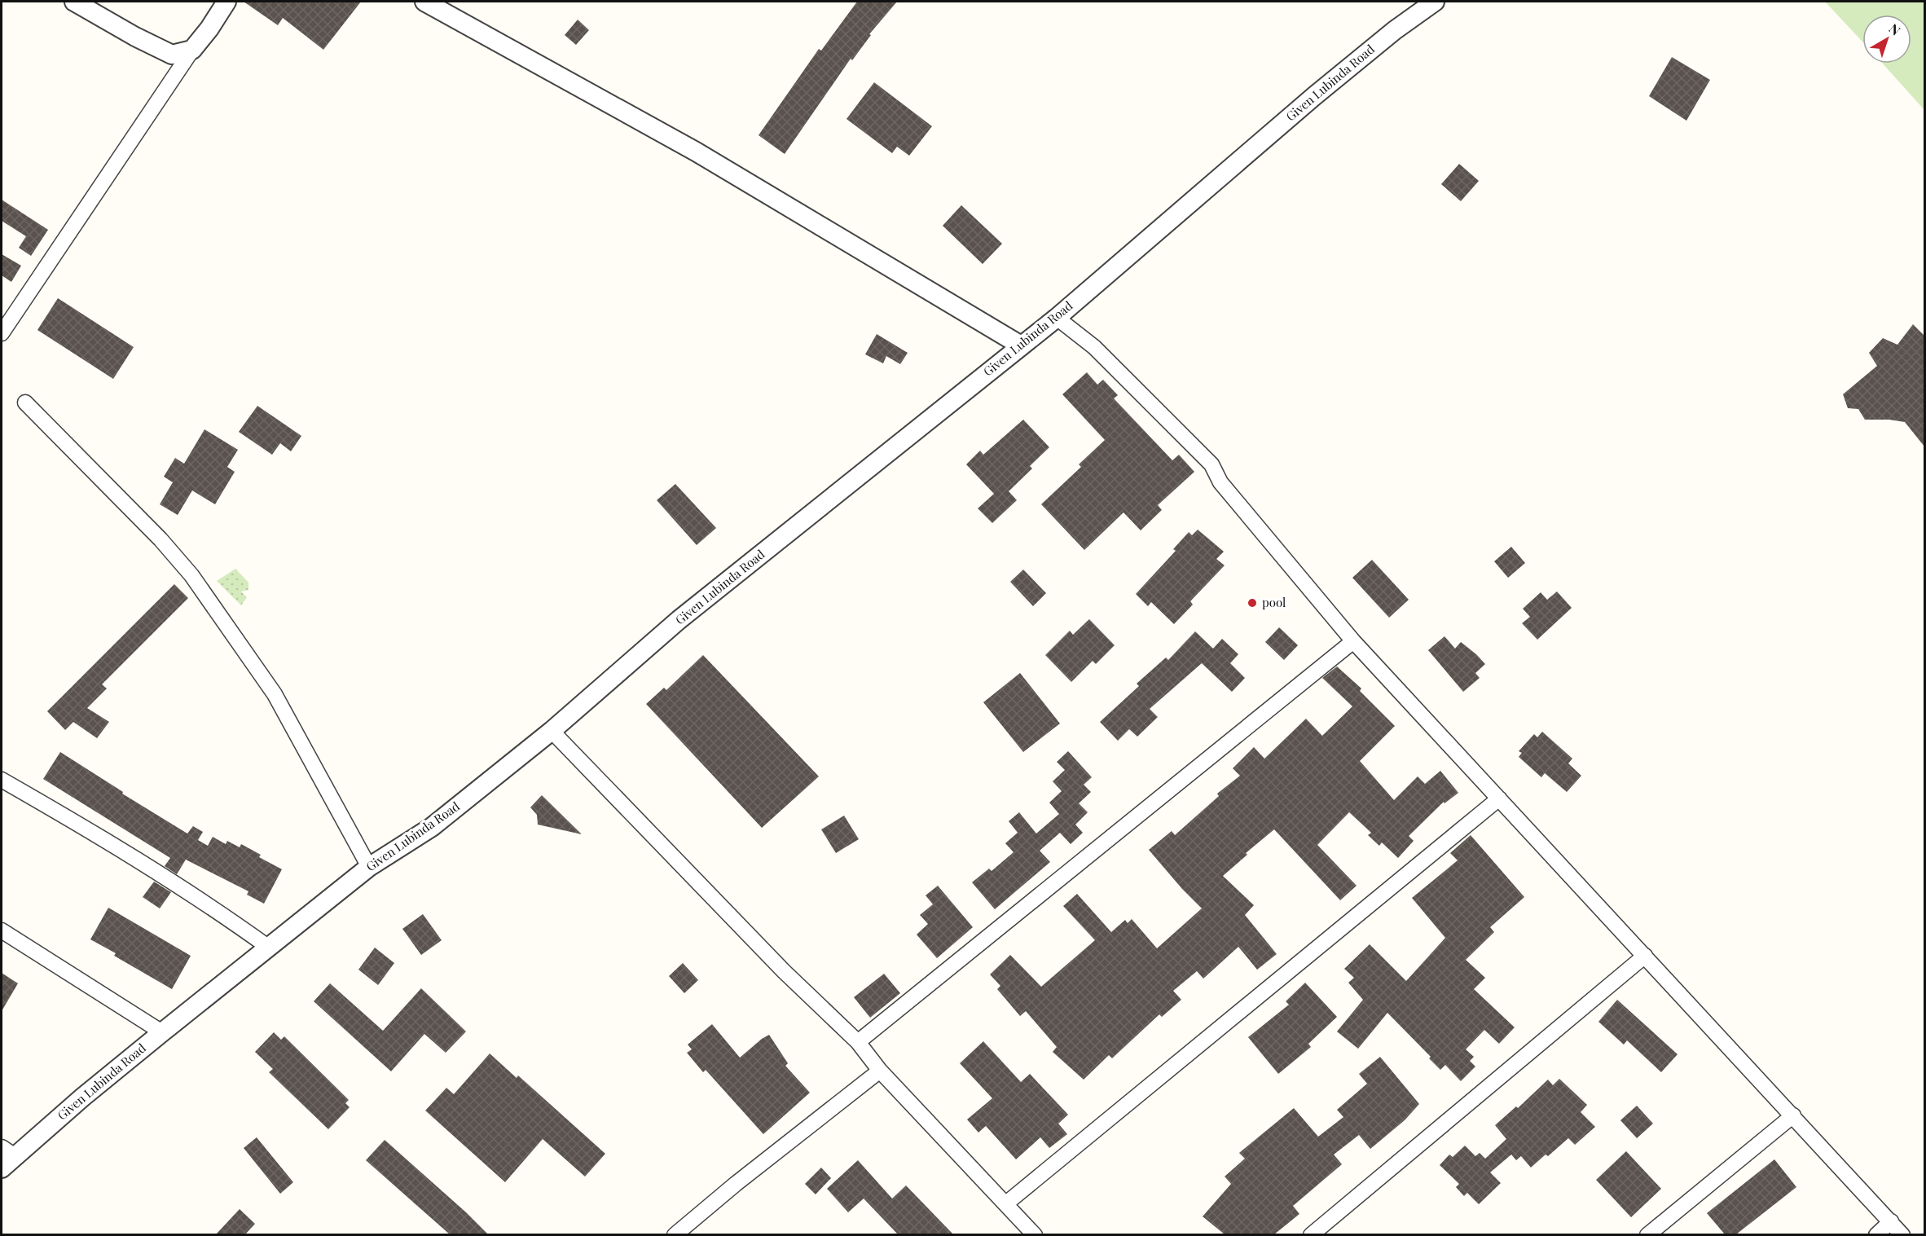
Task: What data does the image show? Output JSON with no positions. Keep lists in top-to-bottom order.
{
  "streets": {
    "street": ["Given Lubinda Road"]
  },
  "places": ["pool"],
  "north": "top right"
}
